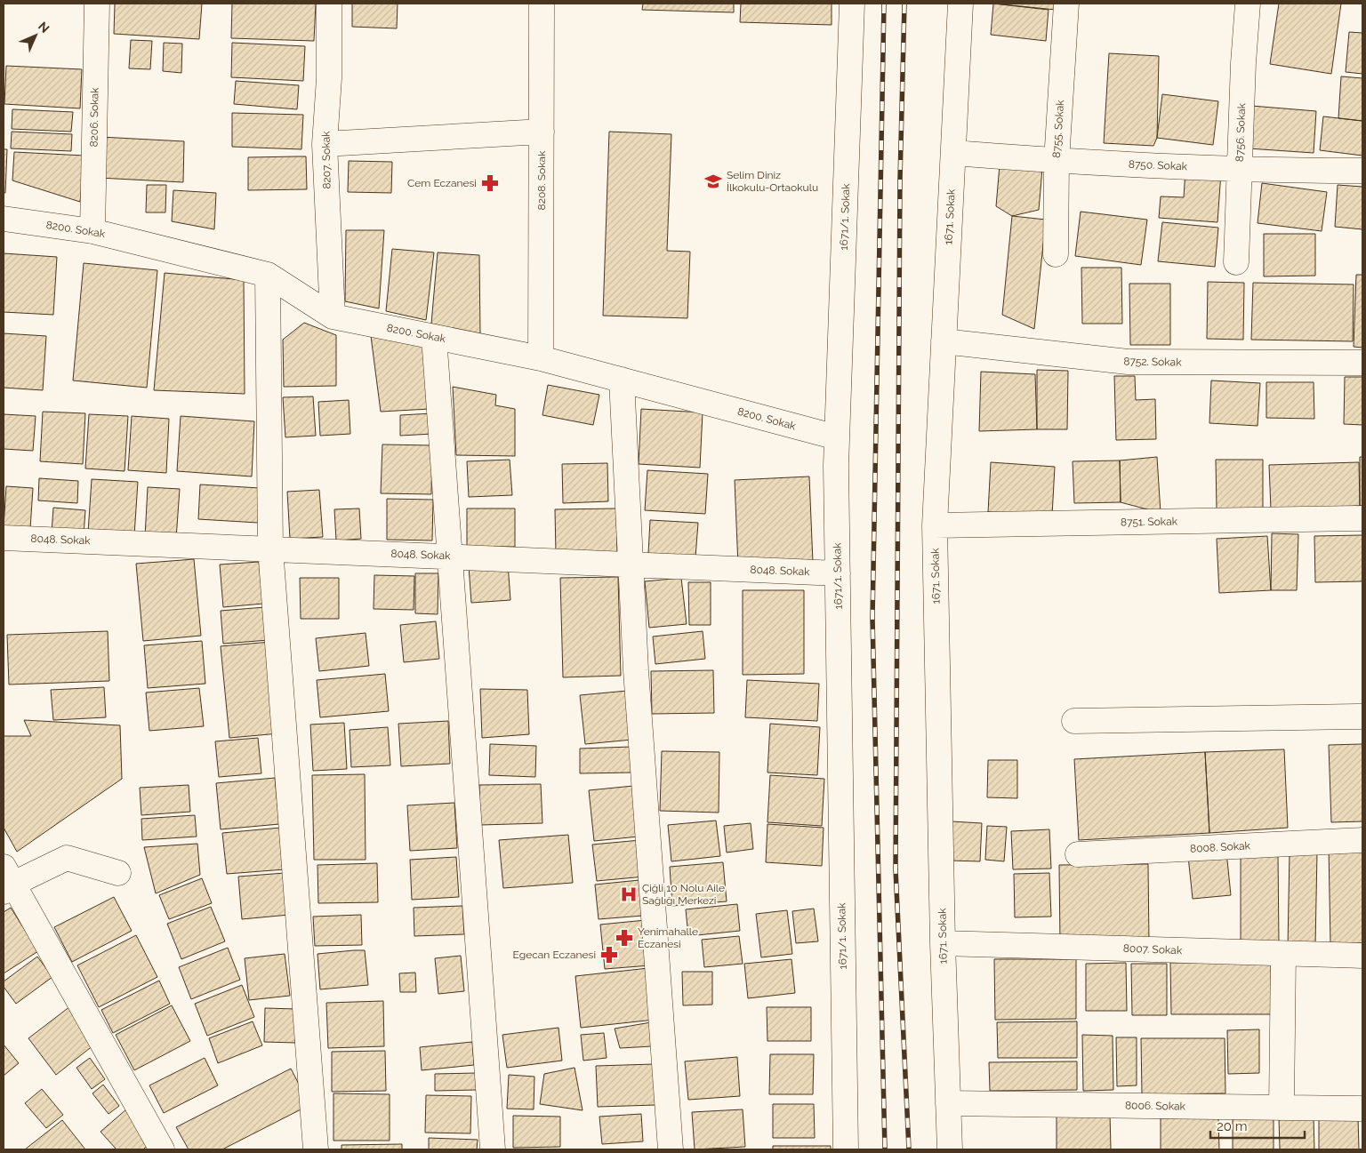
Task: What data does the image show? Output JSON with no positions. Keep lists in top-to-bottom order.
{
  "streets": {
    "street": [
      "8206. Sokak",
      "8755. Sokak",
      "8756. Sokak",
      "8207. Sokak",
      "8750. Sokak",
      "8208. Sokak",
      "1671/1. Sokak",
      "1671. Sokak",
      "8200. Sokak",
      "8752. Sokak",
      "8751. Sokak",
      "8048. Sokak",
      "8008. Sokak",
      "8007. Sokak",
      "8006. Sokak"
    ]
  },
  "crossings": [
    ["8206. Sokak", "8200. Sokak"],
    ["8755. Sokak", "8750. Sokak"],
    ["8756. Sokak", "8750. Sokak"],
    ["8207. Sokak", "8200. Sokak"],
    ["8750. Sokak", "1671. Sokak"],
    ["8208. Sokak", "8200. Sokak"],
    ["1671/1. Sokak", "8200. Sokak"],
    ["1671/1. Sokak", "8048. Sokak"],
    ["1671. Sokak", "8752. Sokak"],
    ["1671. Sokak", "8751. Sokak"],
    ["1671. Sokak", "8007. Sokak"],
    ["1671. Sokak", "8006. Sokak"]
  ],
  "places": {
    "school or university": ["Selim Diniz İlkokulu-Ortaokulu"],
    "pharmacy": ["Cem Eczanesi", "Yenimahalle Eczanesi", "Egecan Eczanesi"],
    "hospital": ["Çiğli 10 Nolu Aile Sağlığı Merkezi"]
  },
  "scale_bar": "20 m",
  "north": "top right"
}
